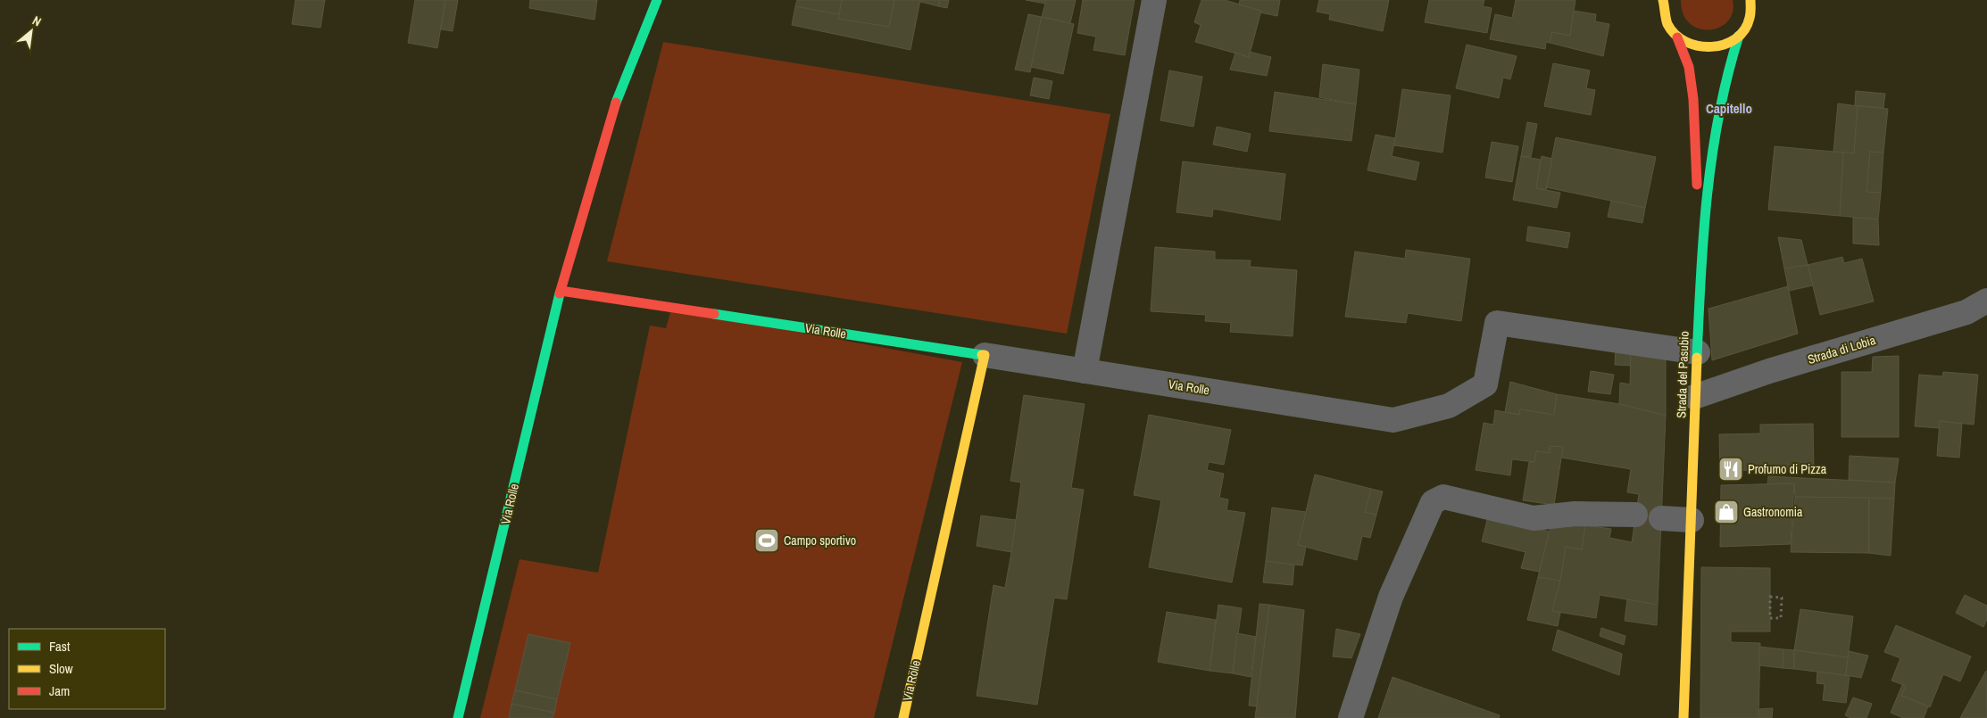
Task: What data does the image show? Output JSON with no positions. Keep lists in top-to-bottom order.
{
  "streets": {
    "street": ["Via Rolle", "Strada di Lobia", "Strada del Pasubio"]
  },
  "crossings": [
    ["Via Rolle", "Strada del Pasubio"],
    ["Strada di Lobia", "Strada del Pasubio"]
  ],
  "districts": ["Capitello"],
  "places": {
    "restaurant": ["Profumo di Pizza"],
    "shop": ["Gastronomia"],
    "sports": ["Campo sportivo"]
  },
  "legend": ["Fast", "Slow", "Jam"],
  "north": "top right"
}
